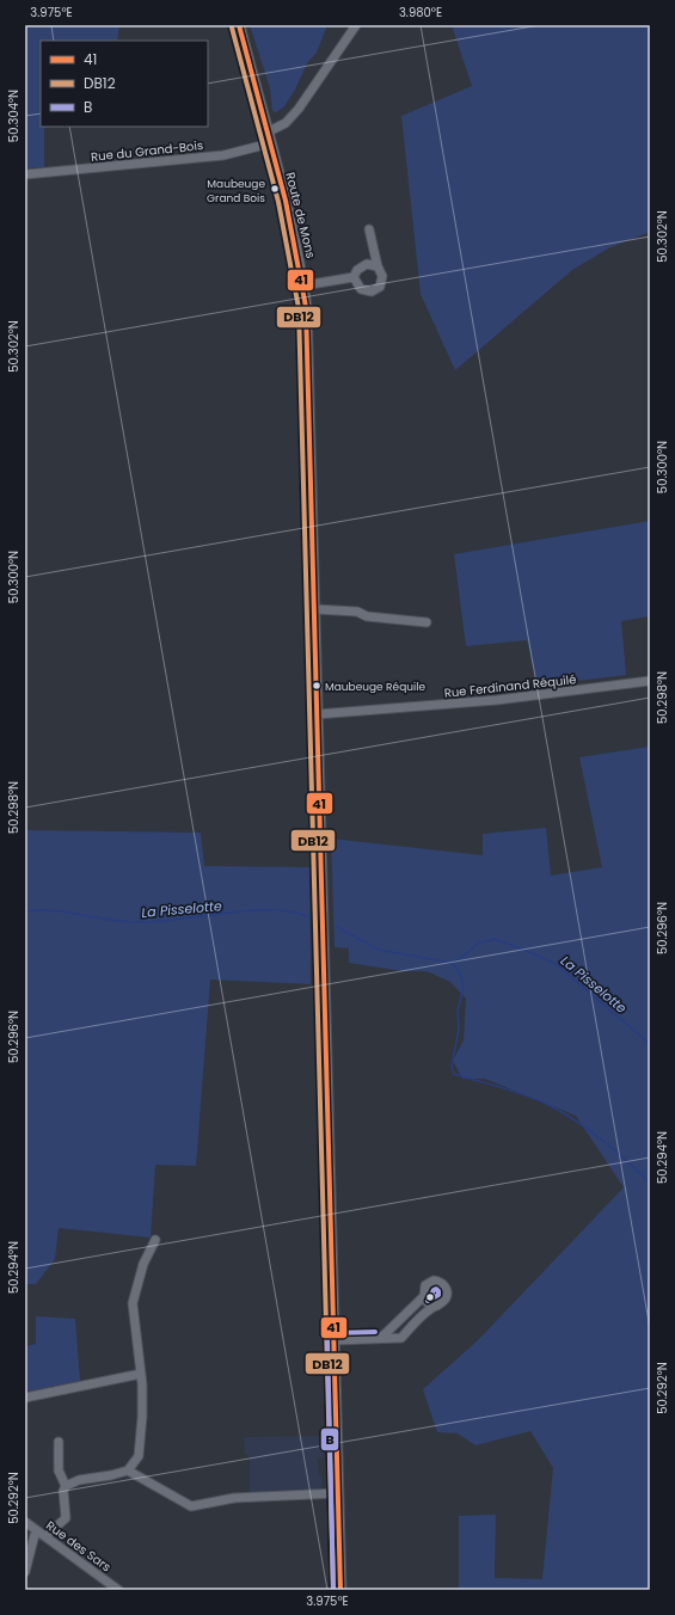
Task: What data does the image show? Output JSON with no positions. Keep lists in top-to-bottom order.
{
  "streets": {
    "main road": ["Route de Mons"],
    "street": ["Rue du Grand-Bois", "Rue Ferdinand Réquilé", "Rue des Sars"]
  },
  "crossings": [
    ["Rue du Grand-Bois", "Route de Mons"],
    ["Route de Mons", "Rue Ferdinand Réquilé"]
  ],
  "water": ["La Pisselotte"],
  "places": ["Maubeuge Grand Bois", "Maubeuge Réquile"],
  "lines": ["transit line 41", "transit line DB12", "transit line B"],
  "legend": ["41", "DB12", "B"],
  "coordinates": [
    "3.975°E",
    "3.980°E",
    "50.304°N",
    "50.302°N",
    "50.300°N",
    "50.298°N",
    "50.296°N",
    "50.294°N",
    "50.292°N"
  ]
}
